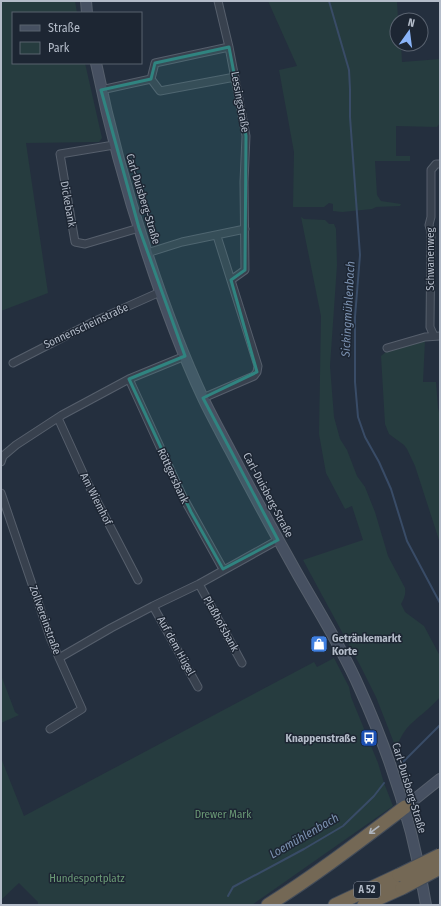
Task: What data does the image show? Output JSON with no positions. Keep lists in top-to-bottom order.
{
  "streets": {
    "highway": ["A 52"],
    "main road": ["Carl-Duisberg-Straße"],
    "street": [
      "Lessingstraße",
      "Dickebank",
      "Schwanenweg",
      "Sonnenscheinstraße",
      "Röttgersbank",
      "Am Wiemhof",
      "Zollvereinstraße",
      "Plaßhofsbank",
      "Auf dem Hügel"
    ]
  },
  "crossings": [
    ["Carl-Duisberg-Straße", "Dickebank"],
    ["Carl-Duisberg-Straße", "Sonnenscheinstraße"]
  ],
  "water": ["Sickingmühlenbach", "Loemühlenbach"],
  "parks": ["Drewer Mark", "Hundesportplatz"],
  "places": {
    "shop": ["Getränkemarkt Korte"],
    "bus stop": ["Knappenstraße"]
  },
  "legend": ["Straße", "Park"],
  "north": "top"
}
